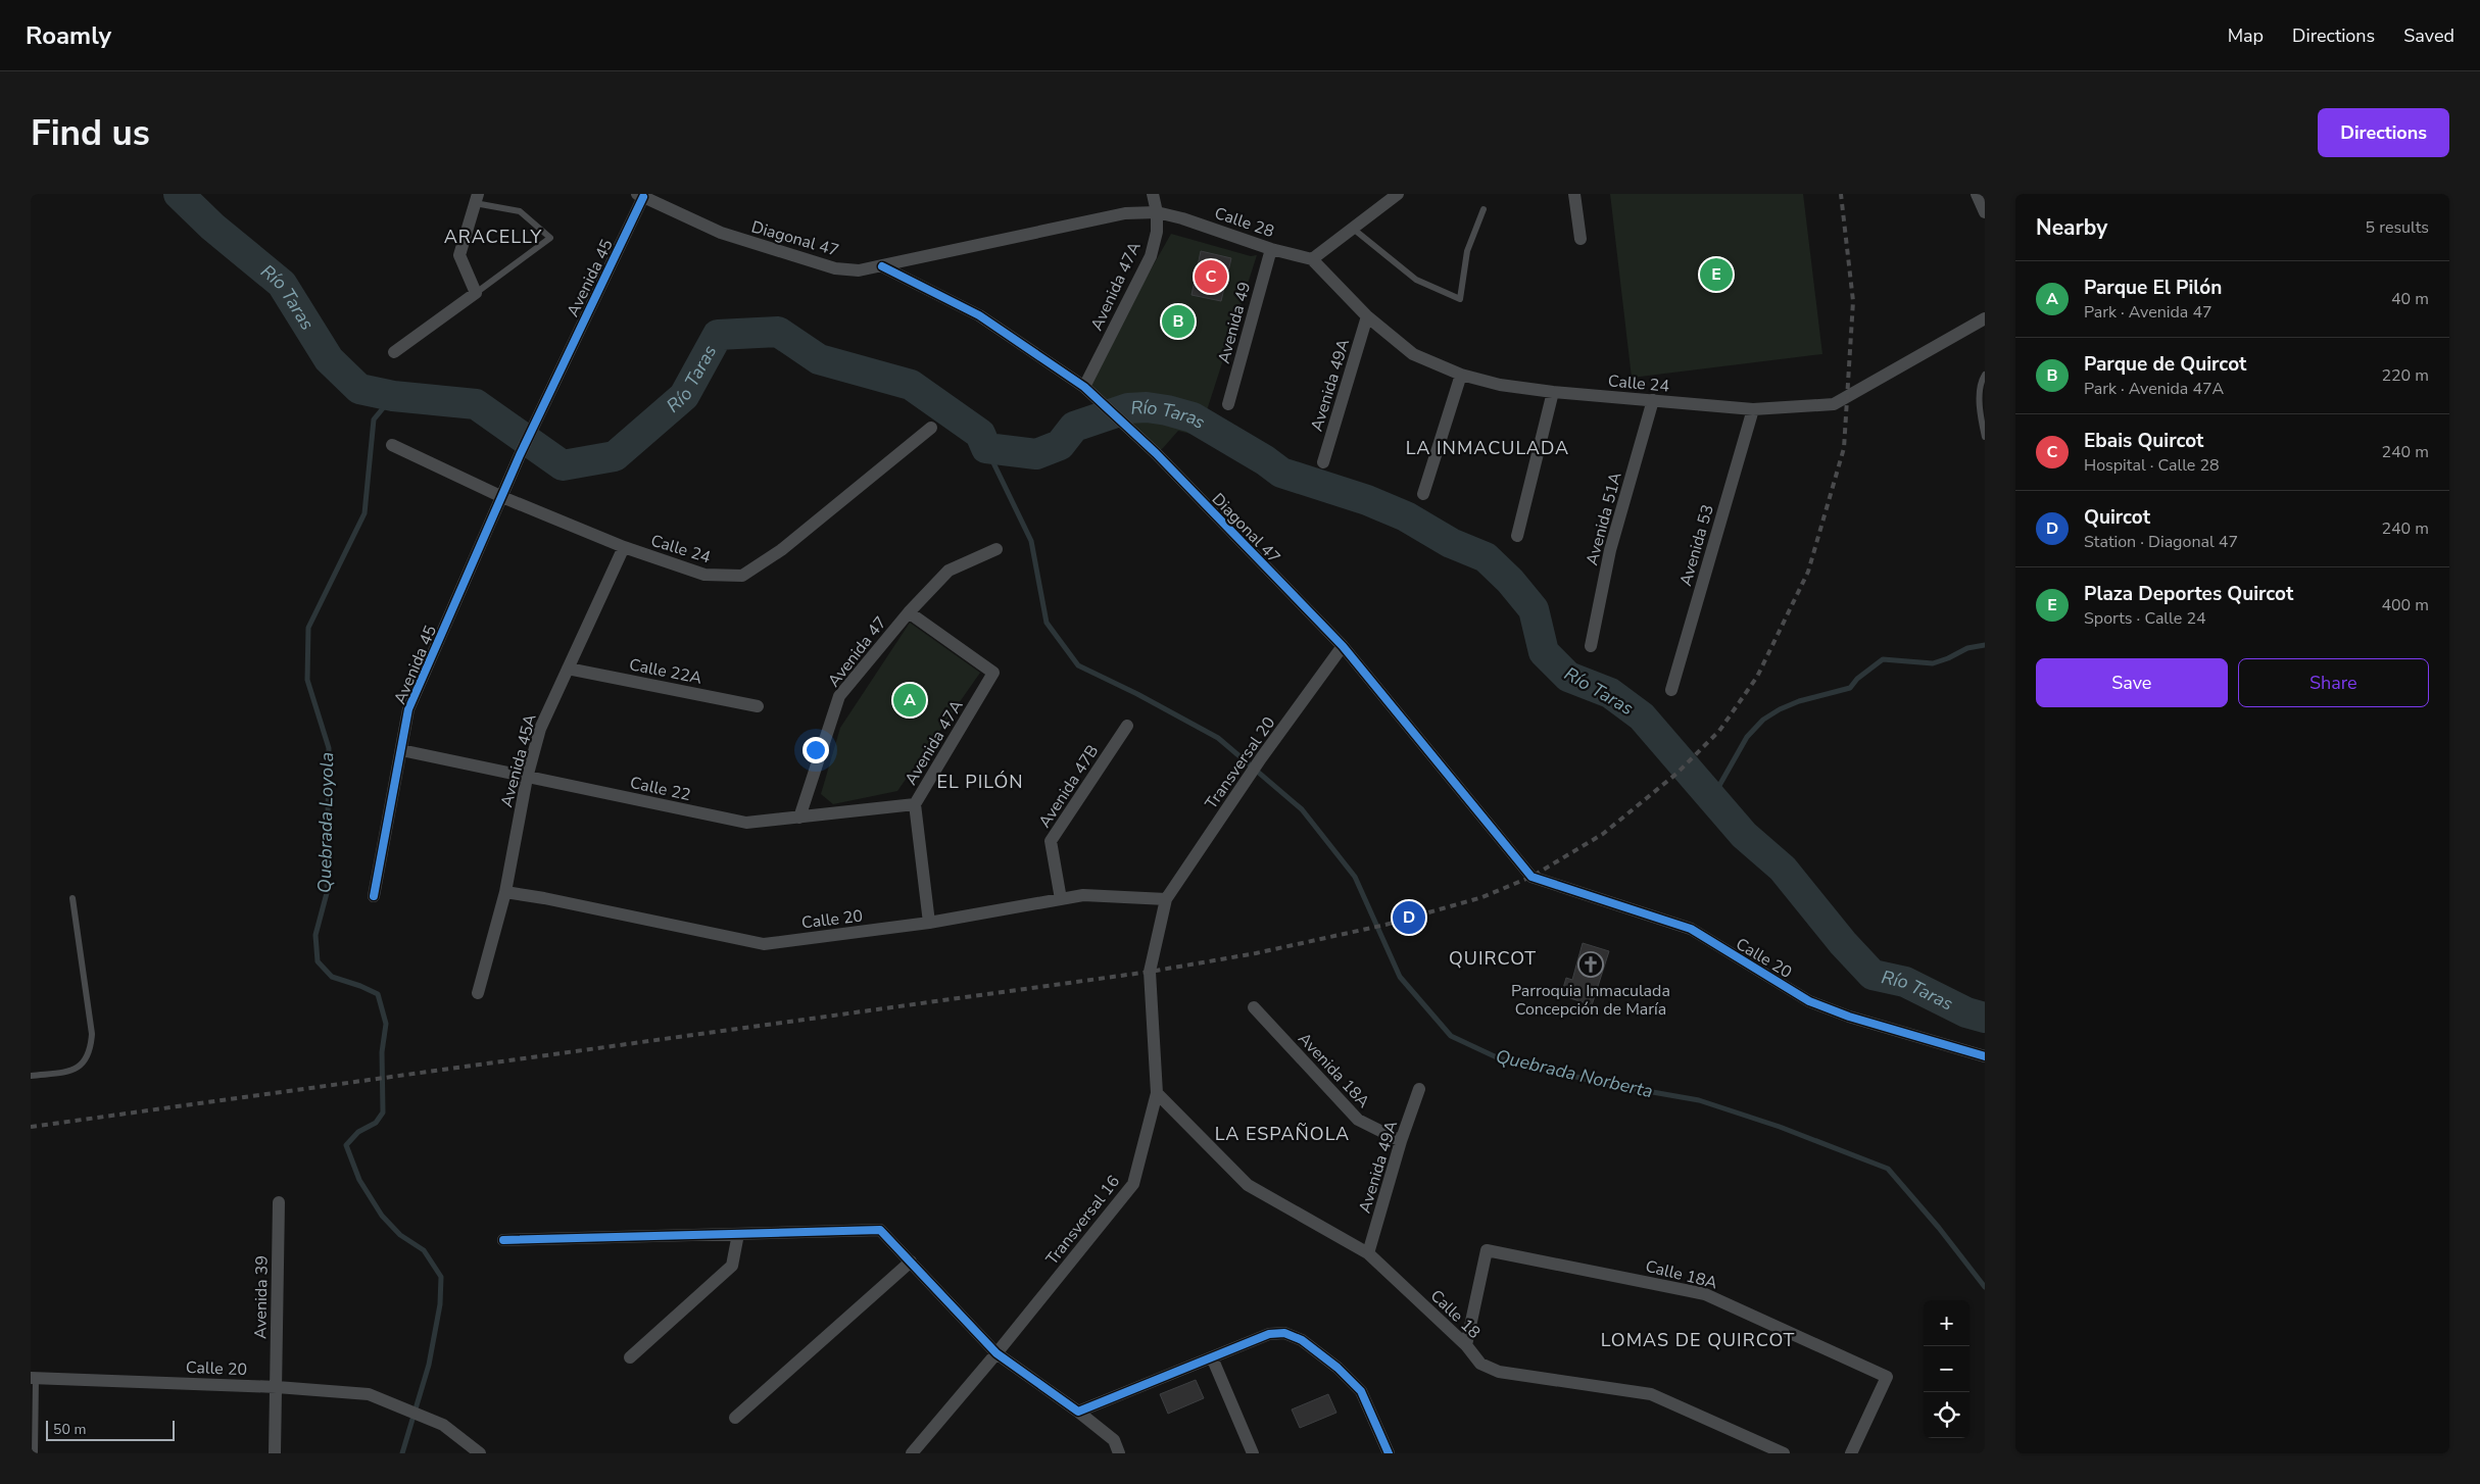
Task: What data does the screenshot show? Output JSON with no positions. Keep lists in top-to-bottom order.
{
  "streets": {
    "street": [
      "Calle 28",
      "Diagonal 47",
      "Avenida 45",
      "Avenida 47A",
      "Avenida 49",
      "Calle 24",
      "Avenida 49A",
      "Avenida 51A",
      "Avenida 53",
      "Avenida 47",
      "Calle 22A",
      "Avenida 45A",
      "Transversal 20",
      "Avenida 47B",
      "Calle 22",
      "Calle 20",
      "Avenida 18A",
      "Transversal 16",
      "Calle 18A",
      "Avenida 39",
      "Calle 18"
    ]
  },
  "crossings": [
    ["Calle 28", "Diagonal 47"],
    ["Calle 28", "Avenida 47A"],
    ["Calle 28", "Avenida 49"],
    ["Calle 28", "Calle 24"],
    ["Diagonal 47", "Avenida 45"],
    ["Diagonal 47", "Avenida 47A"],
    ["Diagonal 47", "Transversal 20"],
    ["Diagonal 47", "Calle 20"],
    ["Avenida 45", "Calle 24"],
    ["Avenida 45", "Calle 22"],
    ["Avenida 47A", "Avenida 47"],
    ["Avenida 47A", "Calle 22"],
    ["Avenida 47A", "Calle 20"],
    ["Calle 24", "Avenida 49A"],
    ["Calle 24", "Avenida 51A"],
    ["Calle 24", "Avenida 53"],
    ["Calle 24", "Avenida 45A"],
    ["Avenida 49A", "Avenida 18A"],
    ["Avenida 49A", "Calle 18"],
    ["Avenida 47", "Calle 22"],
    ["Calle 22A", "Avenida 45A"],
    ["Avenida 45A", "Calle 22"],
    ["Avenida 45A", "Calle 20"],
    ["Transversal 20", "Calle 20"],
    ["Transversal 20", "Transversal 16"],
    ["Avenida 47B", "Calle 20"],
    ["Calle 20", "Transversal 16"],
    ["Calle 20", "Avenida 39"],
    ["Transversal 16", "Calle 18"],
    ["Calle 18A", "Calle 18"]
  ],
  "districts": [
    "ARACELLY",
    "LA INMACULADA",
    "EL PILÓN",
    "QUIRCOT",
    "LA ESPAÑOLA",
    "LOMAS DE QUIRCOT"
  ],
  "water": ["Río Taras", "Quebrada Loyola", "Quebrada Norberta"],
  "places": {
    "church": ["Parroquia Inmaculada Concepción de María"]
  },
  "scale_bar": "50 m",
  "page": {
    "header": "Roamly",
    "nav": ["Map", "Directions", "Saved"],
    "buttons": [
      "Directions",
      ["Save", "Share"]
    ],
    "title": "Find us",
    "heading": ["Nearby", "5 results"],
    "pins": [
      "E",
      "C",
      "B",
      "A",
      "D"
    ],
    "list": [
      {
        "mark": "A",
        "name": "Parque El Pilón",
        "note": "Park · Avenida 47",
        "value": "40 m"
      },
      {
        "mark": "B",
        "name": "Parque de Quircot",
        "note": "Park · Avenida 47A",
        "value": "220 m"
      },
      {
        "mark": "C",
        "name": "Ebais Quircot",
        "note": "Hospital · Calle 28",
        "value": "240 m"
      },
      {
        "mark": "D",
        "name": "Quircot",
        "note": "Station · Diagonal 47",
        "value": "240 m"
      },
      {
        "mark": "E",
        "name": "Plaza Deportes Quircot",
        "note": "Sports · Calle 24",
        "value": "400 m"
      }
    ],
    "map_buttons": ["+", "−"],
    "scale": "50 m"
  }
}
